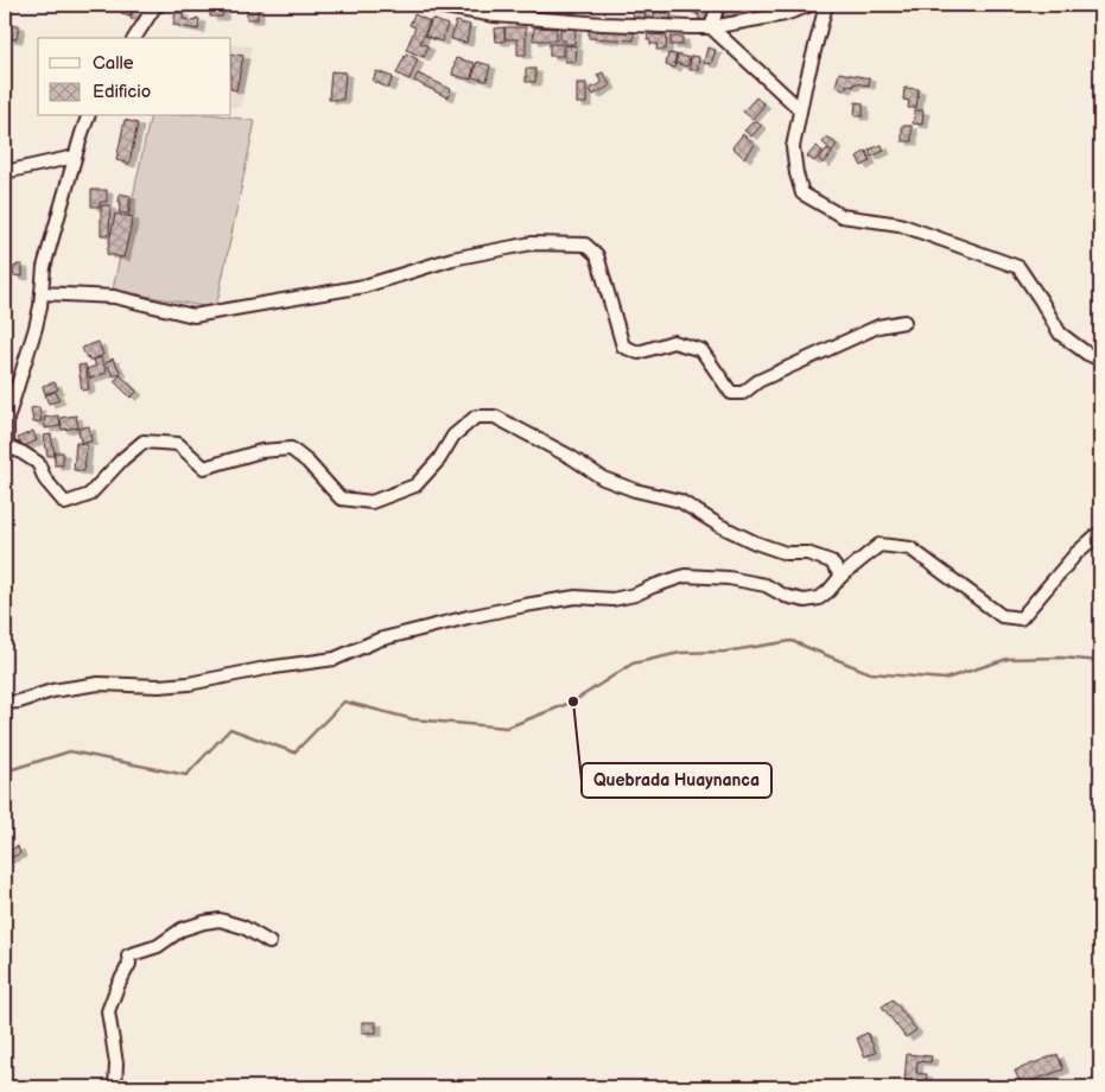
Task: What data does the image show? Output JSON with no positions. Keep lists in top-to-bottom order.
{
  "places": ["Quebrada Huaynanca"],
  "legend": ["Calle", "Edificio"]
}
